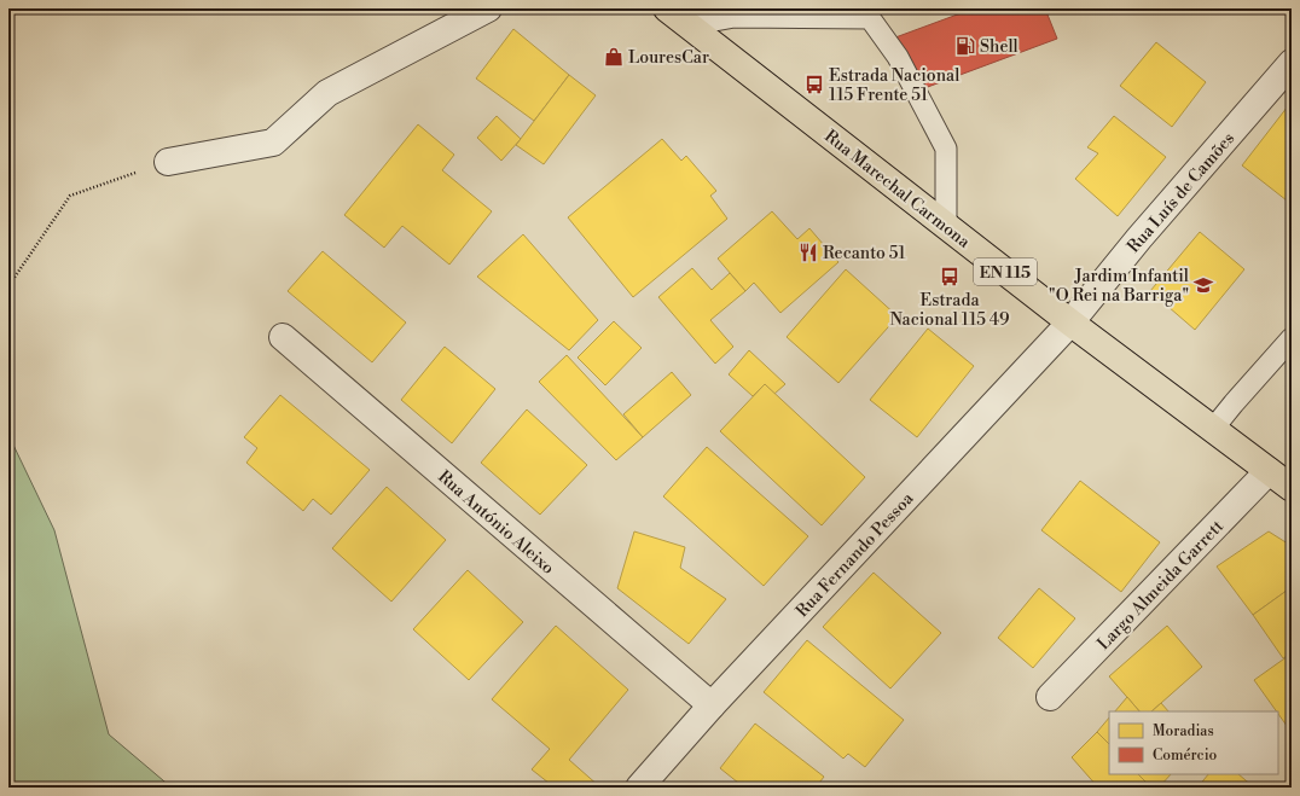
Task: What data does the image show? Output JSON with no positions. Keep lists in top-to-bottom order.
{
  "streets": {
    "main road": ["Rua Marechal Carmona", "EN 115"],
    "street": [
      "Rua Luís de Camões",
      "Rua António Aleixo",
      "Rua Fernando Pessoa",
      "Largo Almeida Garrett"
    ]
  },
  "crossings": [
    ["Rua Marechal Carmona", "Rua Luís de Camões"],
    ["Rua Marechal Carmona", "Rua Fernando Pessoa"],
    ["Rua Marechal Carmona", "Largo Almeida Garrett"],
    ["Rua Luís de Camões", "Rua Fernando Pessoa"],
    ["Rua António Aleixo", "Rua Fernando Pessoa"]
  ],
  "places": {
    "fuel station": ["Shell"],
    "shop": ["LouresCar"],
    "bus stop": ["Estrada Nacional 115 Frente 51", "Estrada Nacional 115 49"],
    "restaurant": ["Recanto 51"],
    "school or university": ["Jardim Infantil \"O Rei na Barriga\""]
  },
  "legend": ["Moradias", "Comércio"]
}
